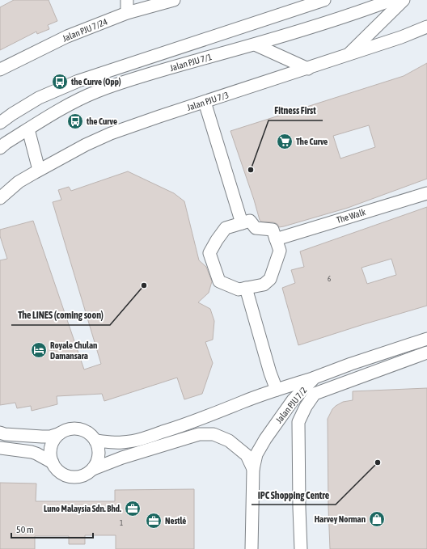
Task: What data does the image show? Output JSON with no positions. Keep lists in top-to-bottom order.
{
  "streets": {
    "street": [
      "Jalan PJU 7/24",
      "Jalan PJU 7/1",
      "Jalan PJU 7/3",
      "The Walk",
      "Jalan PJU 7/2"
    ]
  },
  "places": {
    "bus stop": ["the Curve (Opp)", "the Curve"],
    "supermarket": ["The Curve"],
    "other": ["Fitness First", "The LINES (coming soon)", "IPC Shopping Centre"],
    "hotel": ["Royale Chulan Damansara"],
    "office": ["Luno Malaysia Sdn. Bhd.", "Nestlé"],
    "shop": ["Harvey Norman"]
  },
  "house_numbers": ["6", "1"],
  "scale_bar": "50 m"
}
